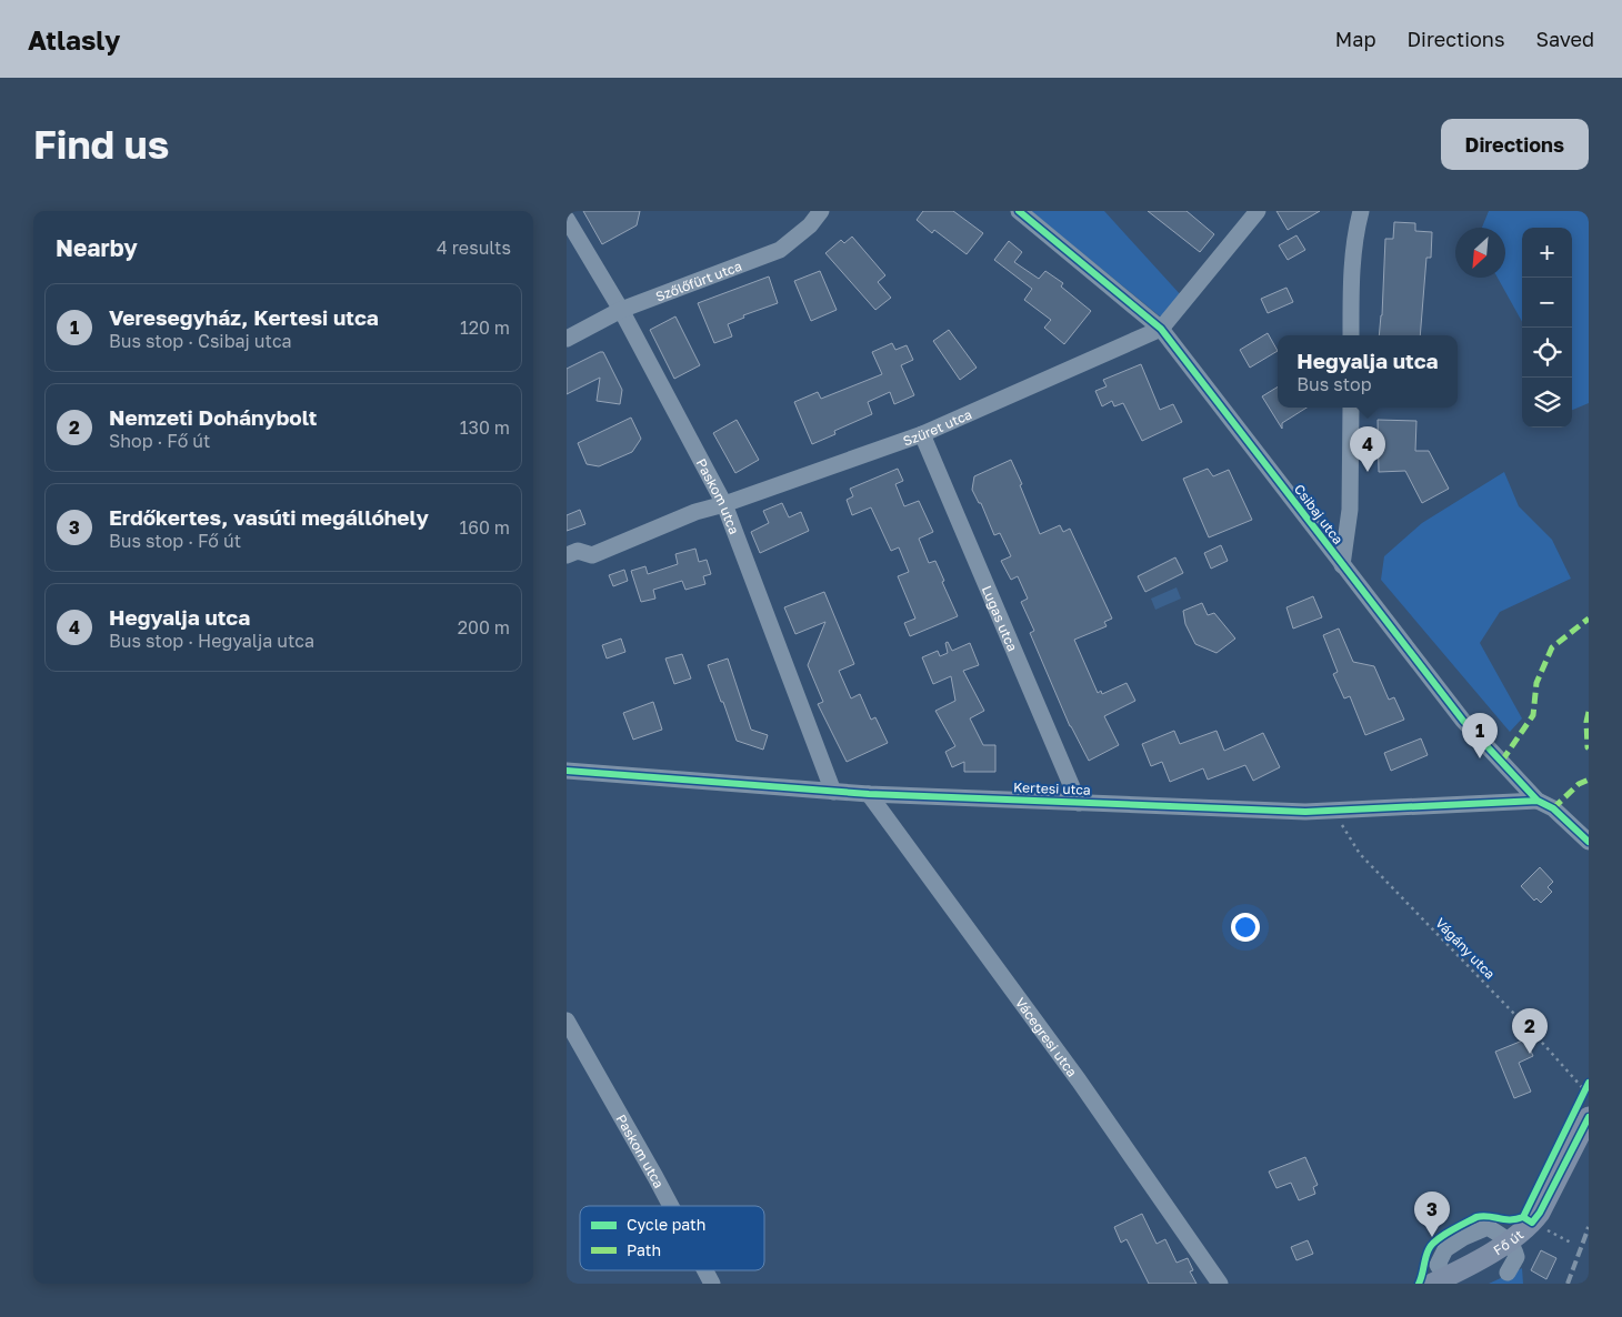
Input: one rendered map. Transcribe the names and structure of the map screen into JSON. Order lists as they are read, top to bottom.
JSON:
{
  "streets": {
    "main road": ["Fő út"],
    "street": [
      "Szőlőfürt utca",
      "Szüret utca",
      "Paskom utca",
      "Csibaj utca",
      "Lugas utca",
      "Kertesi utca",
      "Vácegresi utca"
    ],
    "path": ["Vágány utca"]
  },
  "crossings": [
    ["Szőlőfürt utca", "Paskom utca"],
    ["Szüret utca", "Paskom utca"],
    ["Szüret utca", "Csibaj utca"],
    ["Szüret utca", "Lugas utca"],
    ["Paskom utca", "Kertesi utca"],
    ["Csibaj utca", "Kertesi utca"],
    ["Lugas utca", "Kertesi utca"],
    ["Kertesi utca", "Vágány utca"],
    ["Kertesi utca", "Vácegresi utca"]
  ],
  "legend": ["Cycle path", "Path"],
  "north": "bottom left",
  "page": {
    "header": "Atlasly",
    "nav": ["Map", "Directions", "Saved"],
    "buttons": "Directions",
    "title": "Find us",
    "heading": ["Nearby", "4 results"],
    "map_buttons": ["+", "−"],
    "list": [
      {
        "mark": "1",
        "name": "Veresegyház, Kertesi utca",
        "note": "Bus stop · Csibaj utca",
        "value": "120 m"
      },
      {
        "mark": "2",
        "name": "Nemzeti Dohánybolt",
        "note": "Shop · Fő út",
        "value": "130 m"
      },
      {
        "mark": "3",
        "name": "Erdőkertes, vasúti megállóhely",
        "note": "Bus stop · Fő út",
        "value": "160 m"
      },
      {
        "mark": "4",
        "name": "Hegyalja utca",
        "note": "Bus stop · Hegyalja utca",
        "value": "200 m"
      }
    ],
    "popup": ["Hegyalja utca", "Bus stop"],
    "pins": [
      "4",
      "1",
      "2",
      "3"
    ]
  }
}
